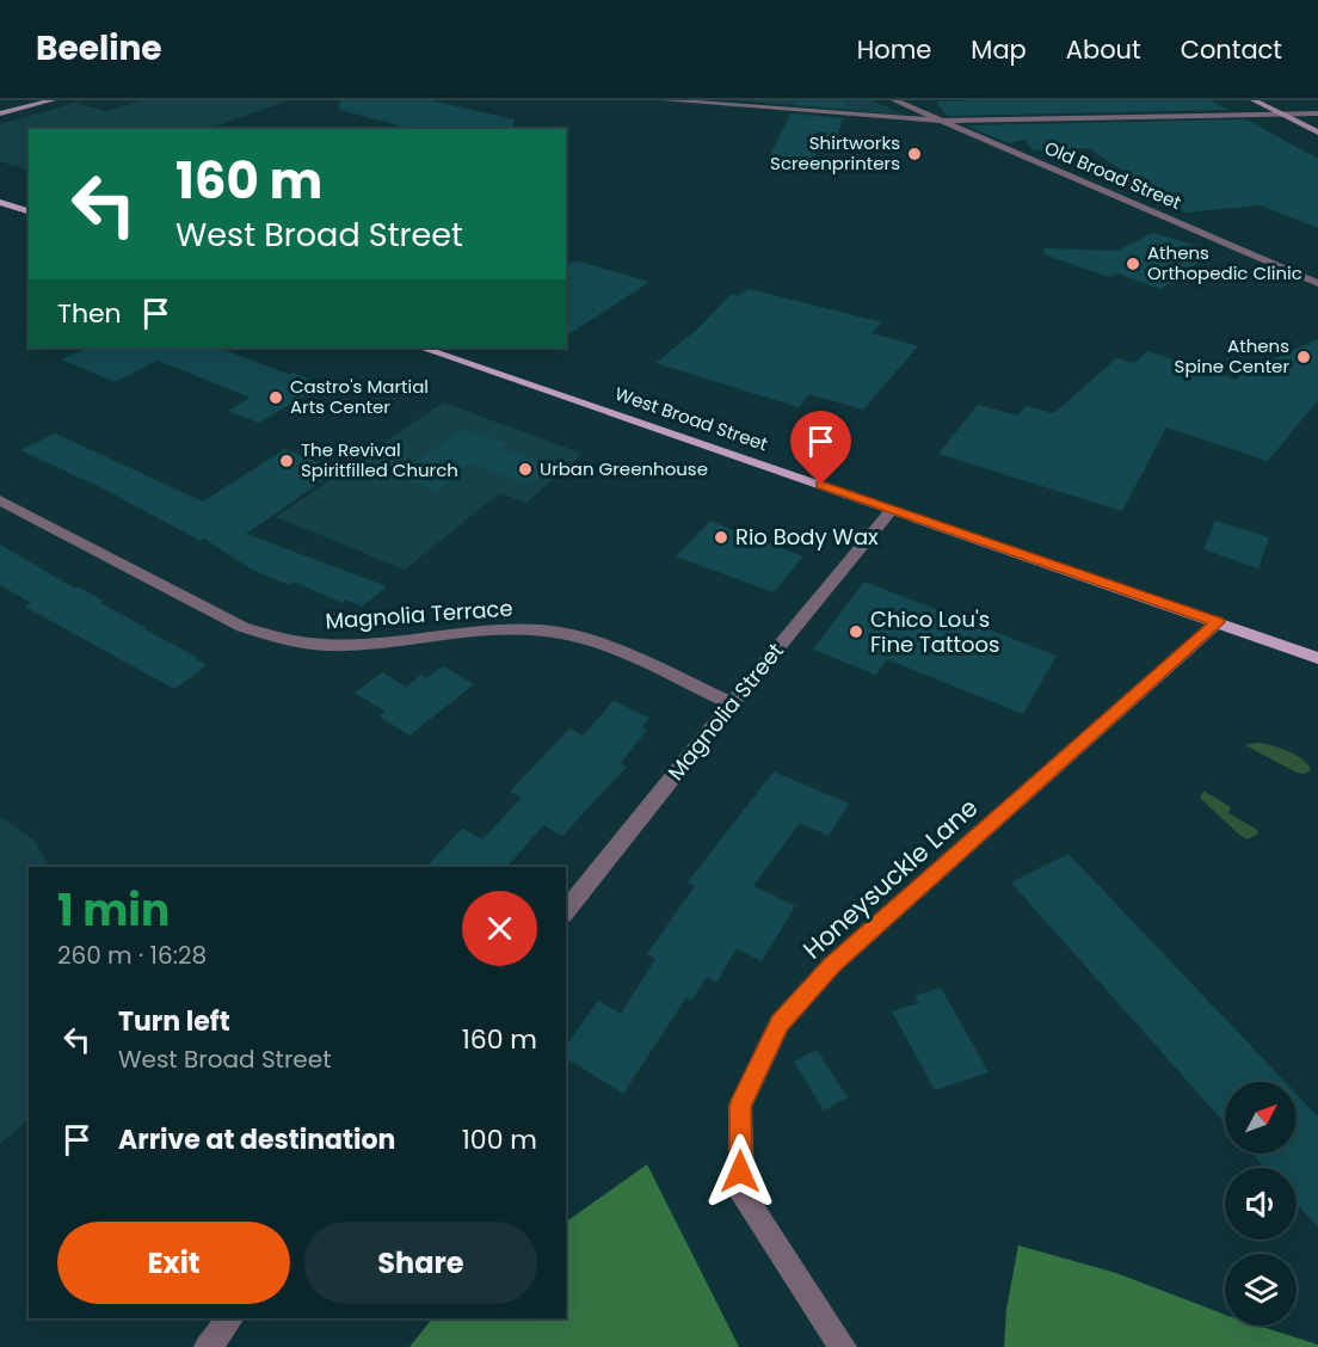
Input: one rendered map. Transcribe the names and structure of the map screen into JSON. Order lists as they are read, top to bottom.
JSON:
{
  "streets": {
    "main road": ["West Broad Street"],
    "street": [
      "Old Broad Street",
      "Magnolia Terrace",
      "Magnolia Street",
      "Honeysuckle Lane"
    ]
  },
  "crossings": [
    ["West Broad Street", "Magnolia Street"],
    ["West Broad Street", "Honeysuckle Lane"],
    ["Magnolia Terrace", "Magnolia Street"]
  ],
  "places": [
    "Shirtworks Screenprinters",
    "Athens Orthopedic Clinic",
    "Athens Spine Center",
    "Castro's Martial Arts Center",
    "The Revival Spiritfilled Church",
    "Urban Greenhouse",
    "Rio Body Wax",
    "Chico Lou's Fine Tattoos"
  ],
  "north": "top right",
  "page": {
    "header": "Beeline",
    "nav": [
      "Home",
      "Map",
      "About",
      "Contact"
    ],
    "turn": ["160 m", "West Broad Street"],
    "then": "Then",
    "heading": ["1 min", "260 m · 16:28"],
    "list": [
      {
        "name": "Turn left",
        "note": "West Broad Street",
        "value": "160 m"
      },
      {
        "name": "Arrive at destination",
        "value": "100 m"
      }
    ],
    "buttons": ["Exit", "Share"]
  }
}
